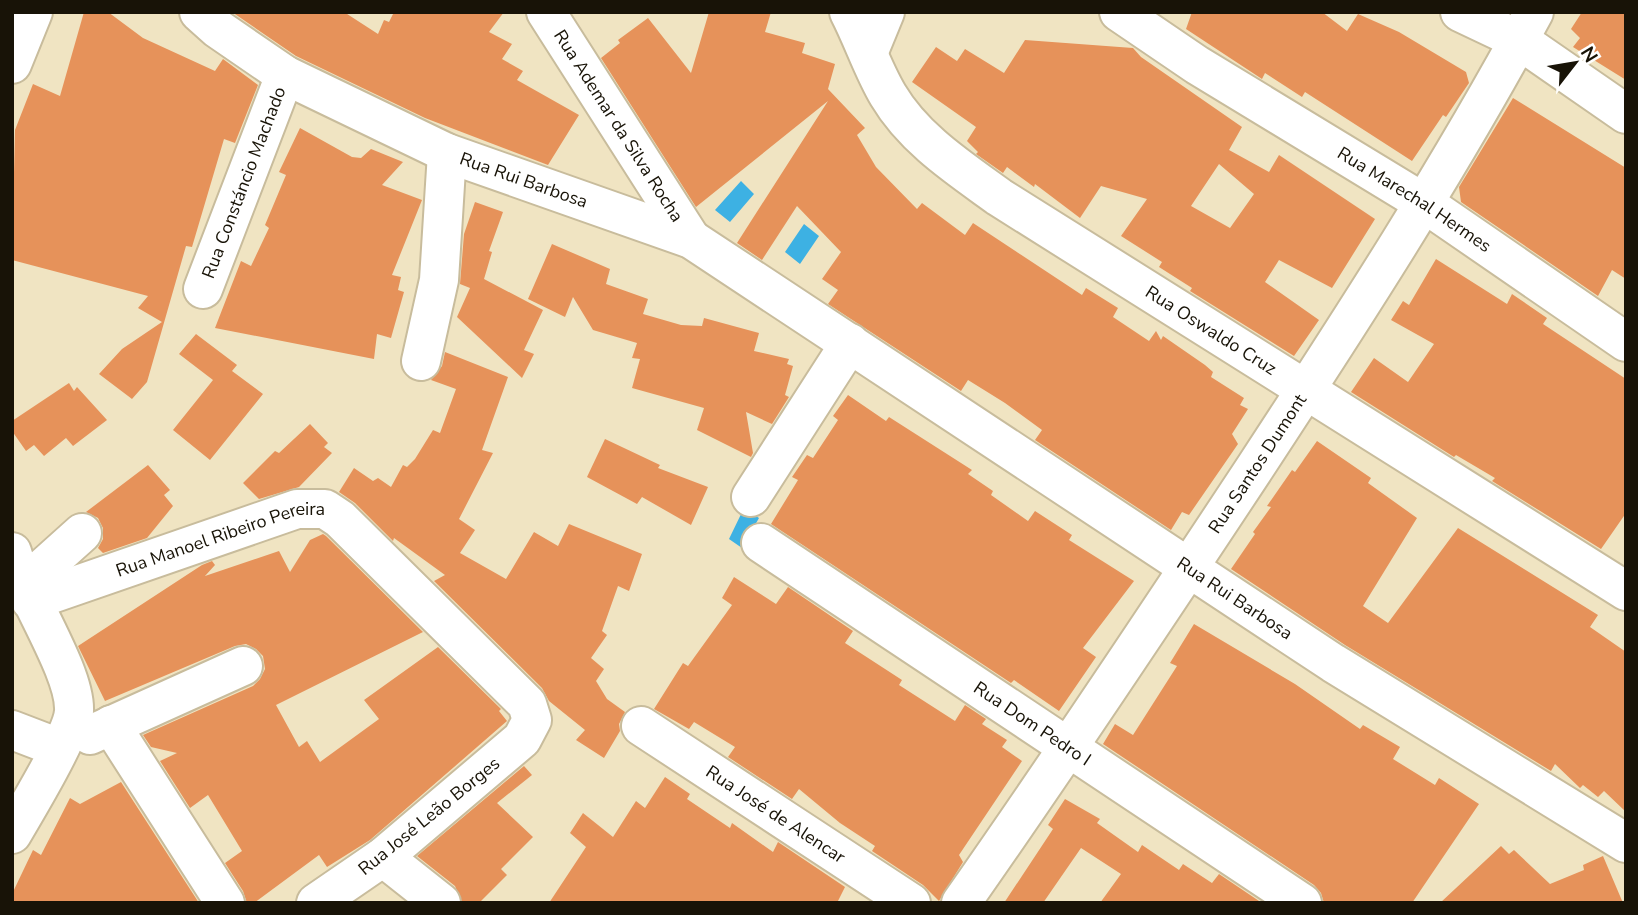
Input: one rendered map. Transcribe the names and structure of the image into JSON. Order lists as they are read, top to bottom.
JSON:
{
  "streets": {
    "street": [
      "Rua Ademar da Silva Rocha",
      "Rua Rui Barbosa",
      "Rua Constáncio Machado",
      "Rua Marechal Hermes",
      "Rua Oswaldo Cruz",
      "Rua Santos Dumont",
      "Rua Manoel Ribeiro Pereira",
      "Rua Dom Pedro I",
      "Rua José de Alencar",
      "Rua José Leão Borges"
    ]
  },
  "crossings": [
    ["Rua Ademar da Silva Rocha", "Rua Rui Barbosa"],
    ["Rua Rui Barbosa", "Rua Constáncio Machado"],
    ["Rua Rui Barbosa", "Rua Santos Dumont"],
    ["Rua Marechal Hermes", "Rua Santos Dumont"],
    ["Rua Oswaldo Cruz", "Rua Santos Dumont"],
    ["Rua Santos Dumont", "Rua Dom Pedro I"],
    ["Rua Manoel Ribeiro Pereira", "Rua José Leão Borges"]
  ],
  "north": "top right"
}
